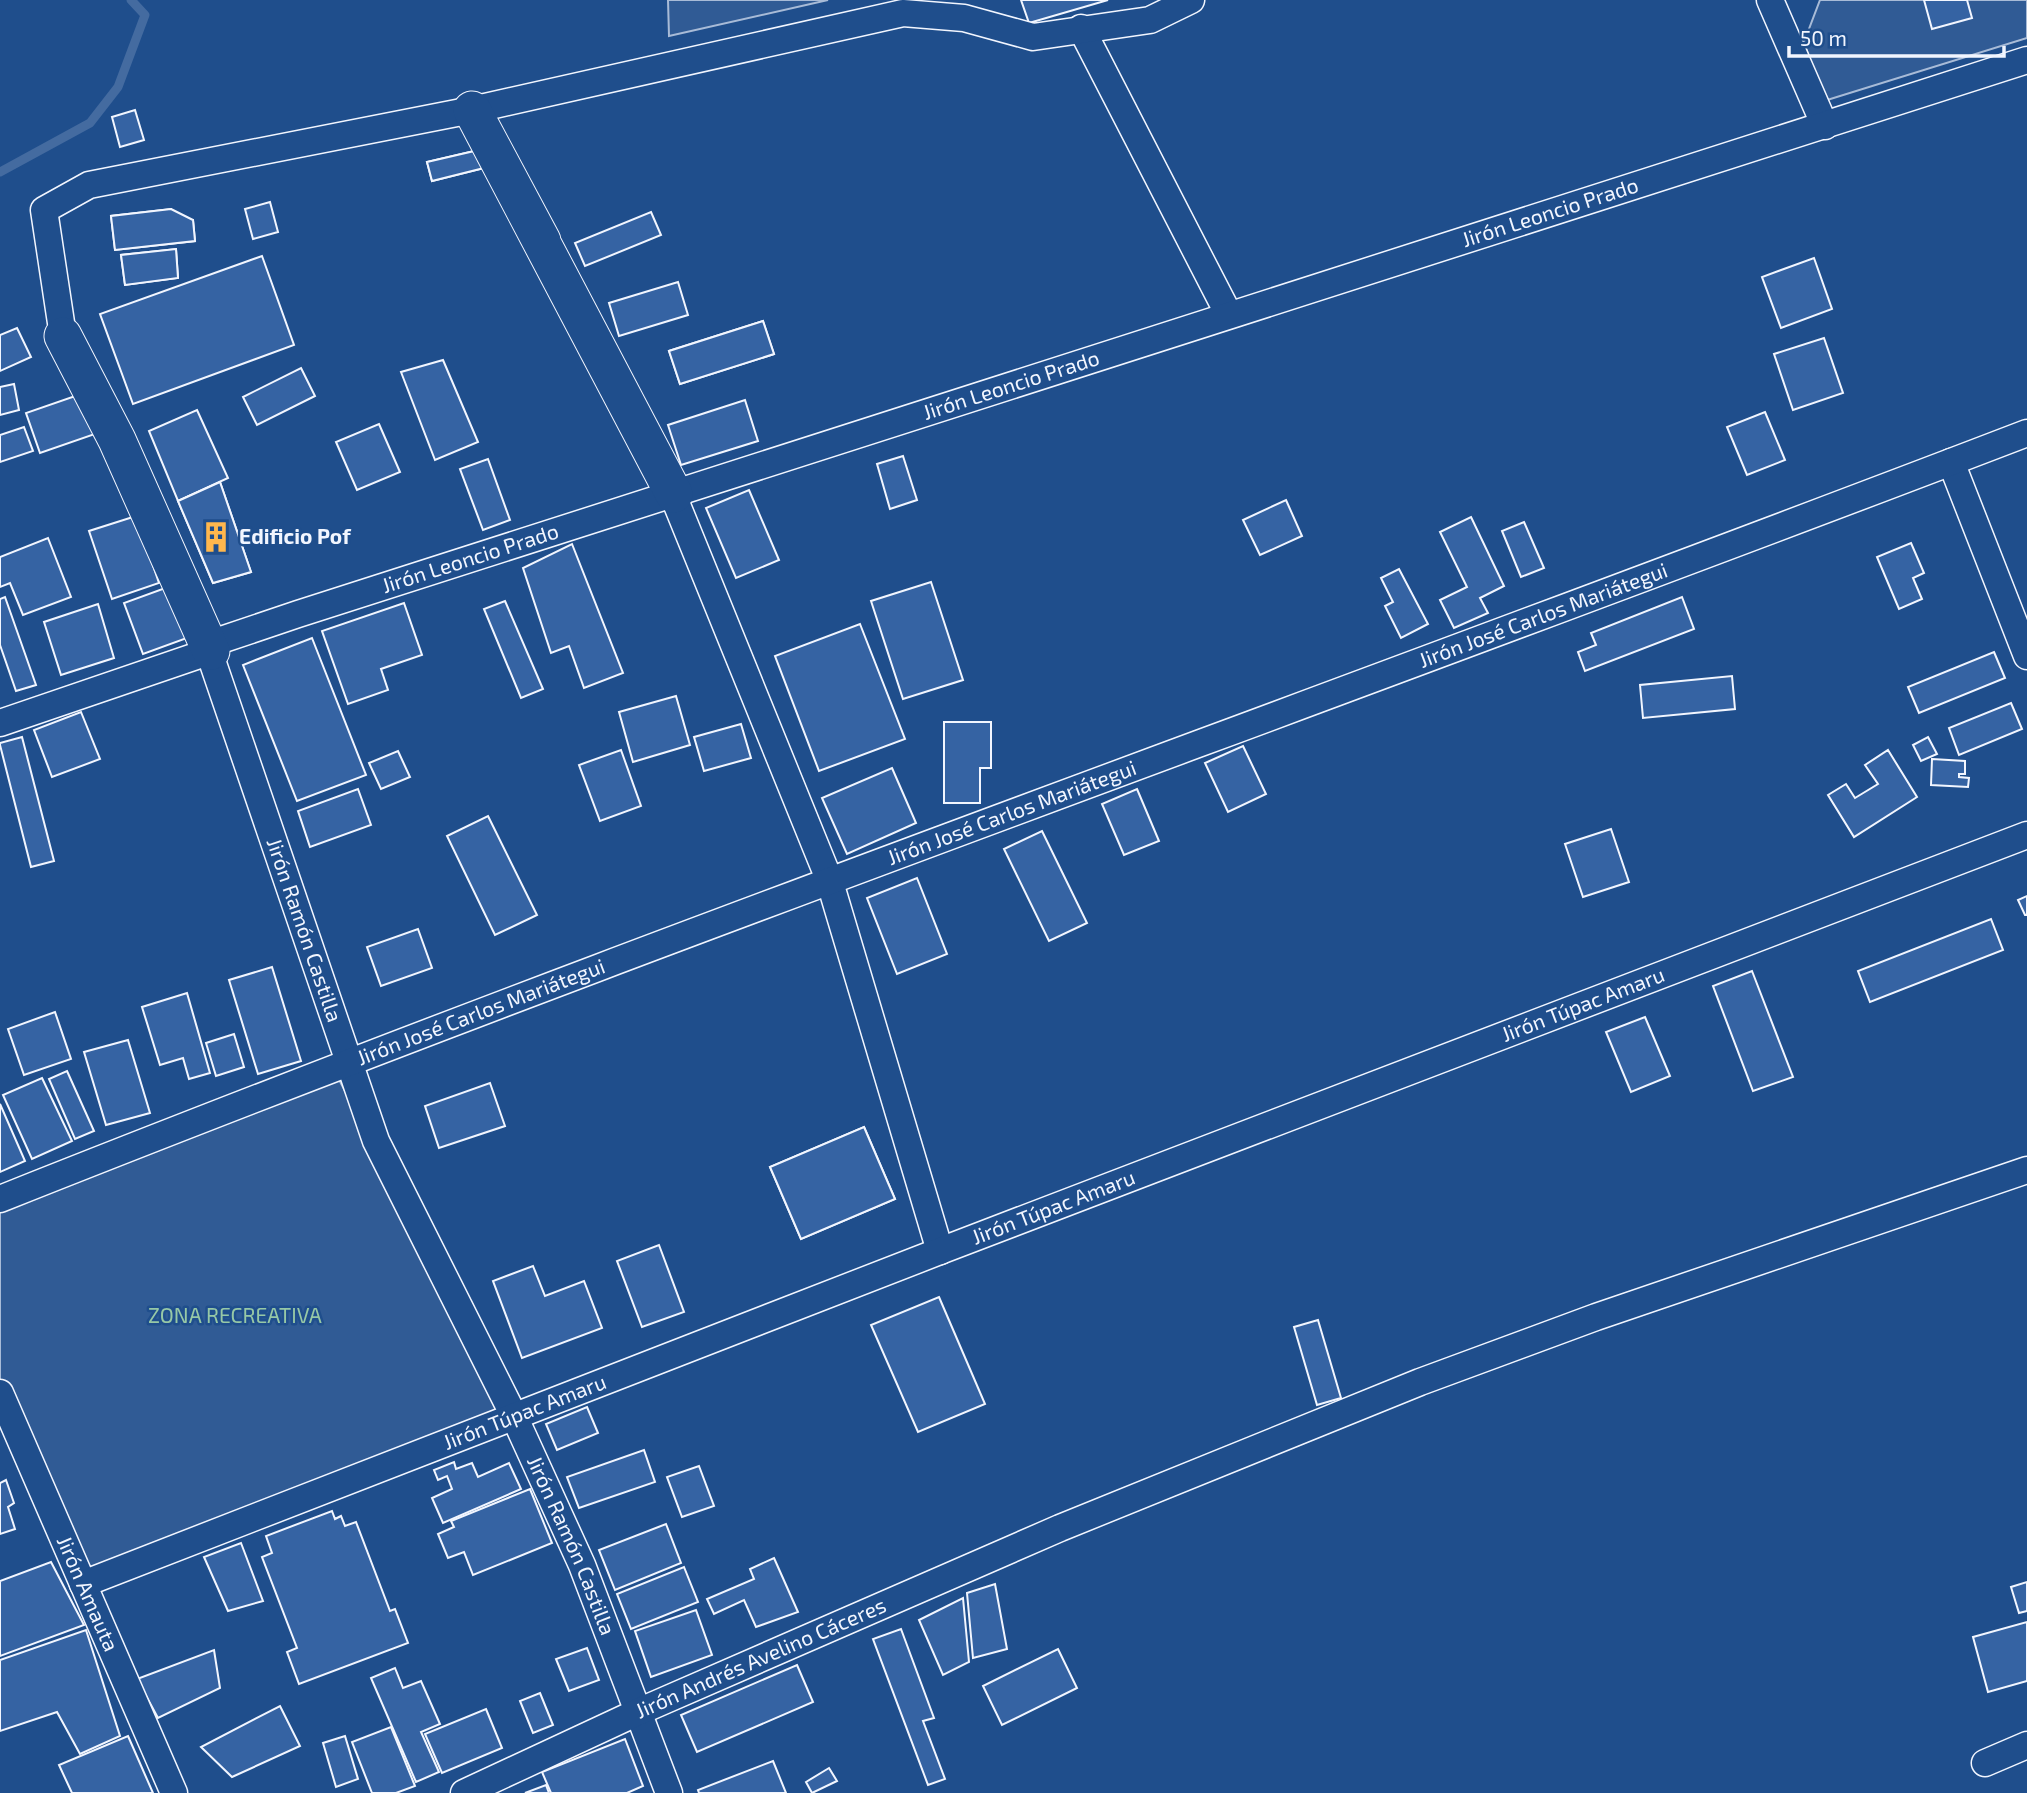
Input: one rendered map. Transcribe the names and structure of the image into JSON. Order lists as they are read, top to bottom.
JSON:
{
  "streets": {
    "street": [
      "Jirón Leoncio Prado",
      "Jirón José Carlos Mariátegui",
      "Jirón Ramón Castilla",
      "Jirón Túpac Amaru",
      "Jirón Amauta",
      "Jirón Andrés Avelino Cáceres"
    ]
  },
  "crossings": [
    ["Jirón Leoncio Prado", "Jirón Ramón Castilla"],
    ["Jirón José Carlos Mariátegui", "Jirón Ramón Castilla"],
    ["Jirón Ramón Castilla", "Jirón Túpac Amaru"],
    ["Jirón Ramón Castilla", "Jirón Andrés Avelino Cáceres"],
    ["Jirón Túpac Amaru", "Jirón Amauta"]
  ],
  "parks": ["ZONA RECREATIVA"],
  "places": {
    "building": ["Edificio Pof"]
  },
  "scale_bar": "50 m"
}
